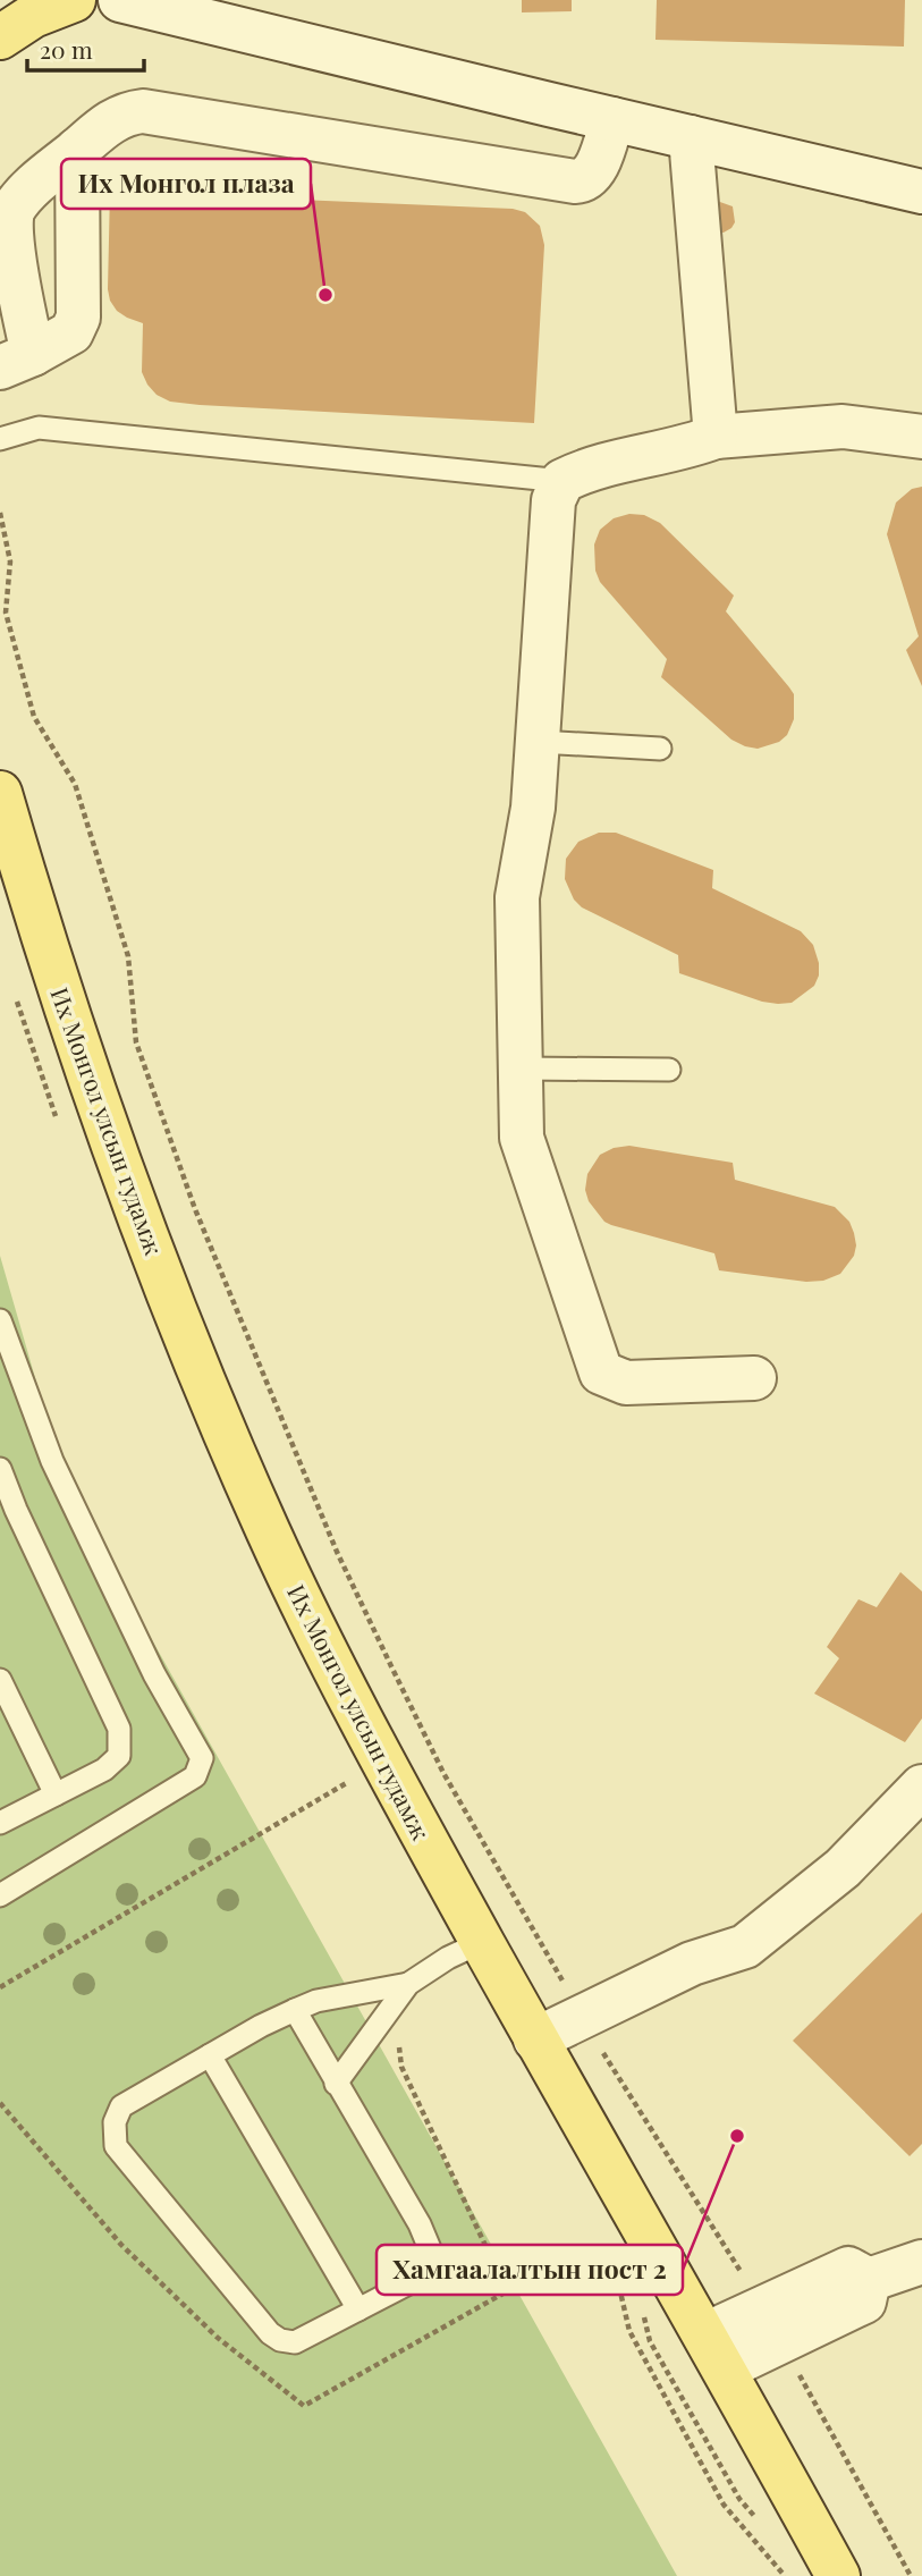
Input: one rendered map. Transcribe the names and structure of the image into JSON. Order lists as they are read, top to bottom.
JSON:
{
  "streets": {
    "main road": ["Их Монгол улсын гудамж"]
  },
  "places": ["Их Монгол плаза", "Хамгаалалтын пост 2"],
  "scale_bar": "20 m"
}
